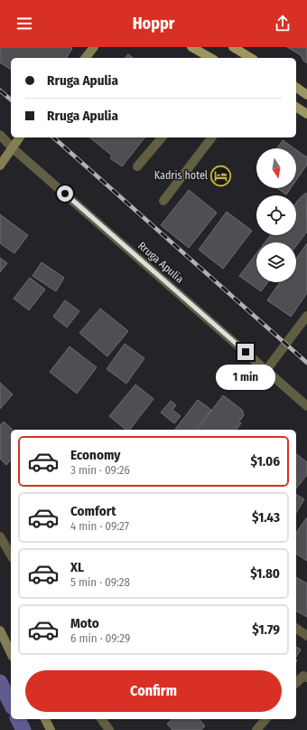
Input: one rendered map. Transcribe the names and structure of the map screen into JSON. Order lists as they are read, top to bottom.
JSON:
{
  "streets": {
    "street": ["Rruga Apulia"]
  },
  "places": {
    "hotel": ["Kadris hotel"]
  },
  "north": "bottom",
  "page": {
    "header": "Hoppr",
    "banner": ["Rruga Apulia", "Rruga Apulia"],
    "bubble": "1 min",
    "list": [
      {
        "name": "Economy",
        "note": "3 min · 09:26",
        "value": "$1.06"
      },
      {
        "name": "Comfort",
        "note": "4 min · 09:27",
        "value": "$1.43"
      },
      {
        "name": "XL",
        "note": "5 min · 09:28",
        "value": "$1.80"
      },
      {
        "name": "Moto",
        "note": "6 min · 09:29",
        "value": "$1.79"
      }
    ],
    "buttons": "Confirm"
  }
}
